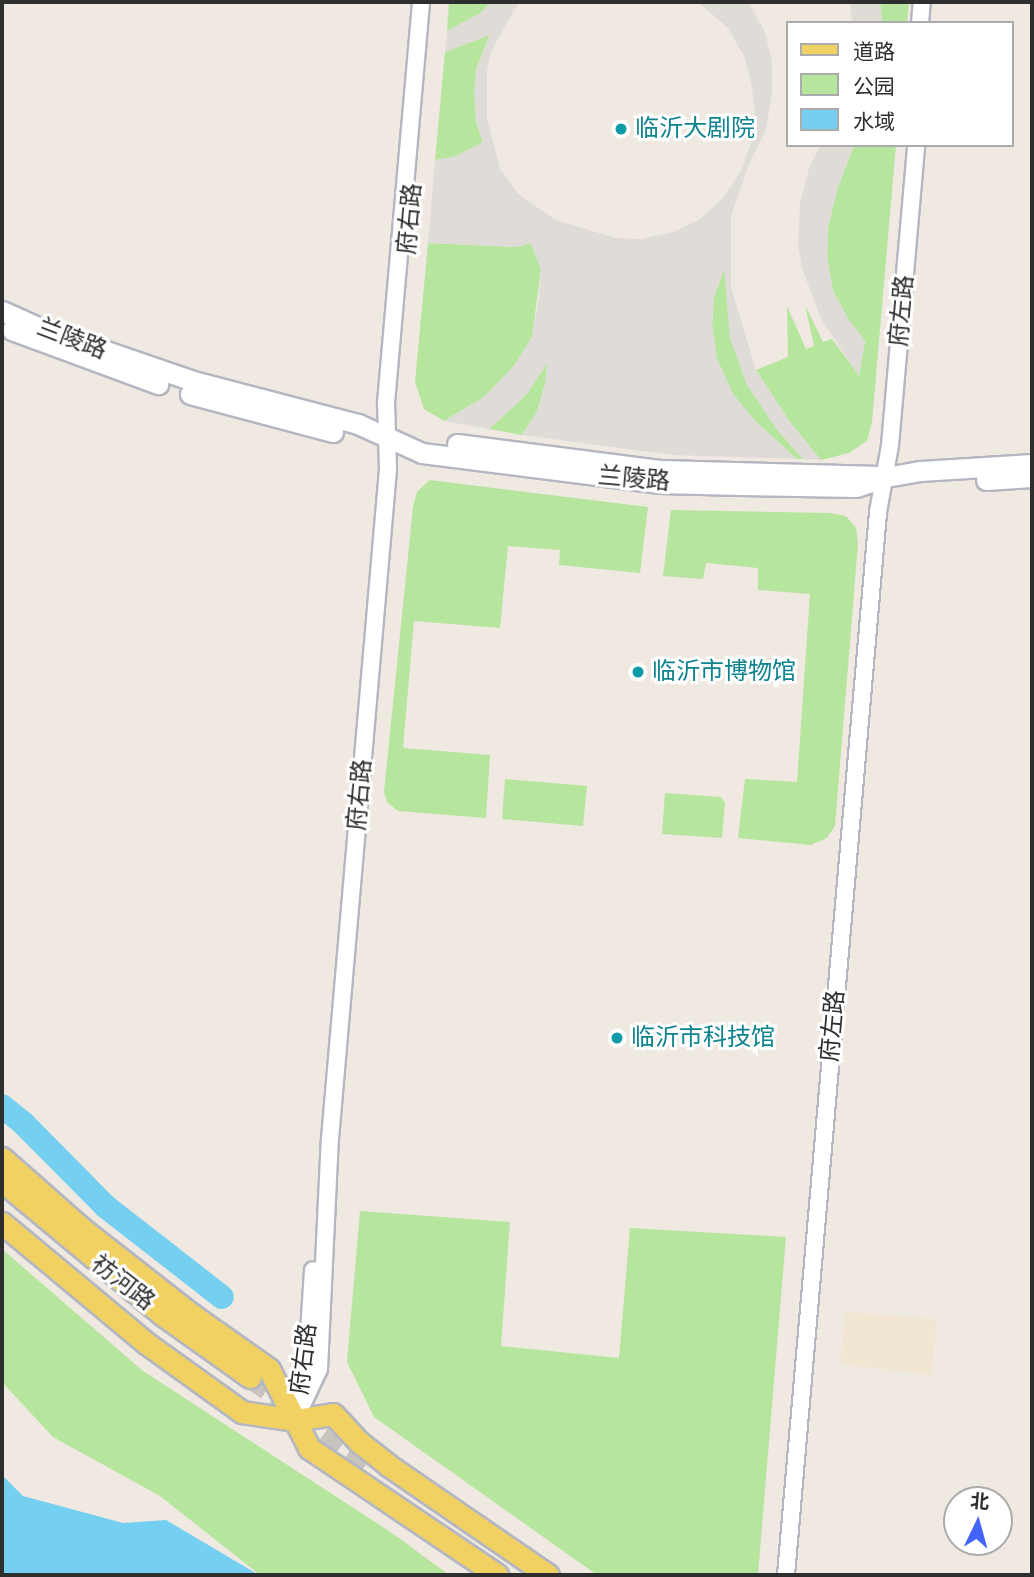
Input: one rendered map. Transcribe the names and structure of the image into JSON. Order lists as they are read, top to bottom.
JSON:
{
  "streets": {
    "main road": ["兰陵路", "祊河路"],
    "street": ["府右路", "府左路"]
  },
  "crossings": [
    ["府右路", "兰陵路"],
    ["府左路", "兰陵路"]
  ],
  "places": ["临沂大剧院", "临沂市博物馆", "临沂市科技馆"],
  "legend": ["道路", "公园", "水域"],
  "north": "top"
}
